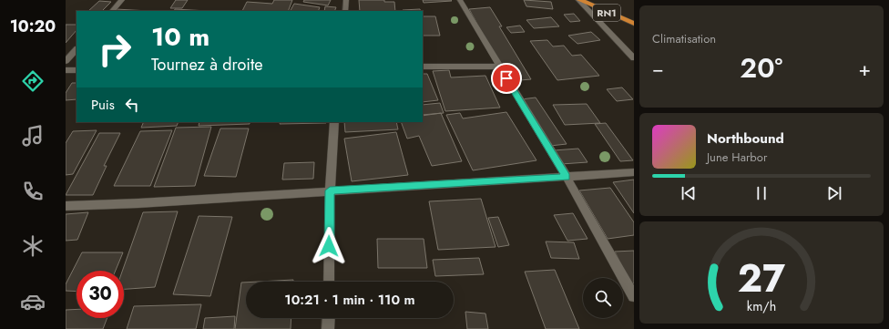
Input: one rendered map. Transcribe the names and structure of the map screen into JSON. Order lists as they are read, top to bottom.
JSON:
{
  "streets": {
    "highway": ["RN1"]
  },
  "page": {
    "tabs": "10:20",
    "tile": "Climatisation",
    "turn": ["10 m", "Tournez à droite"],
    "heat": ["−", "20°", "+"],
    "then": "Puis",
    "song": ["Northbound", "June Harbor"],
    "limit": "30",
    "trip": "10:21 · 1 min · 110 m",
    "gauge": ["27", "km/h"]
  }
}
